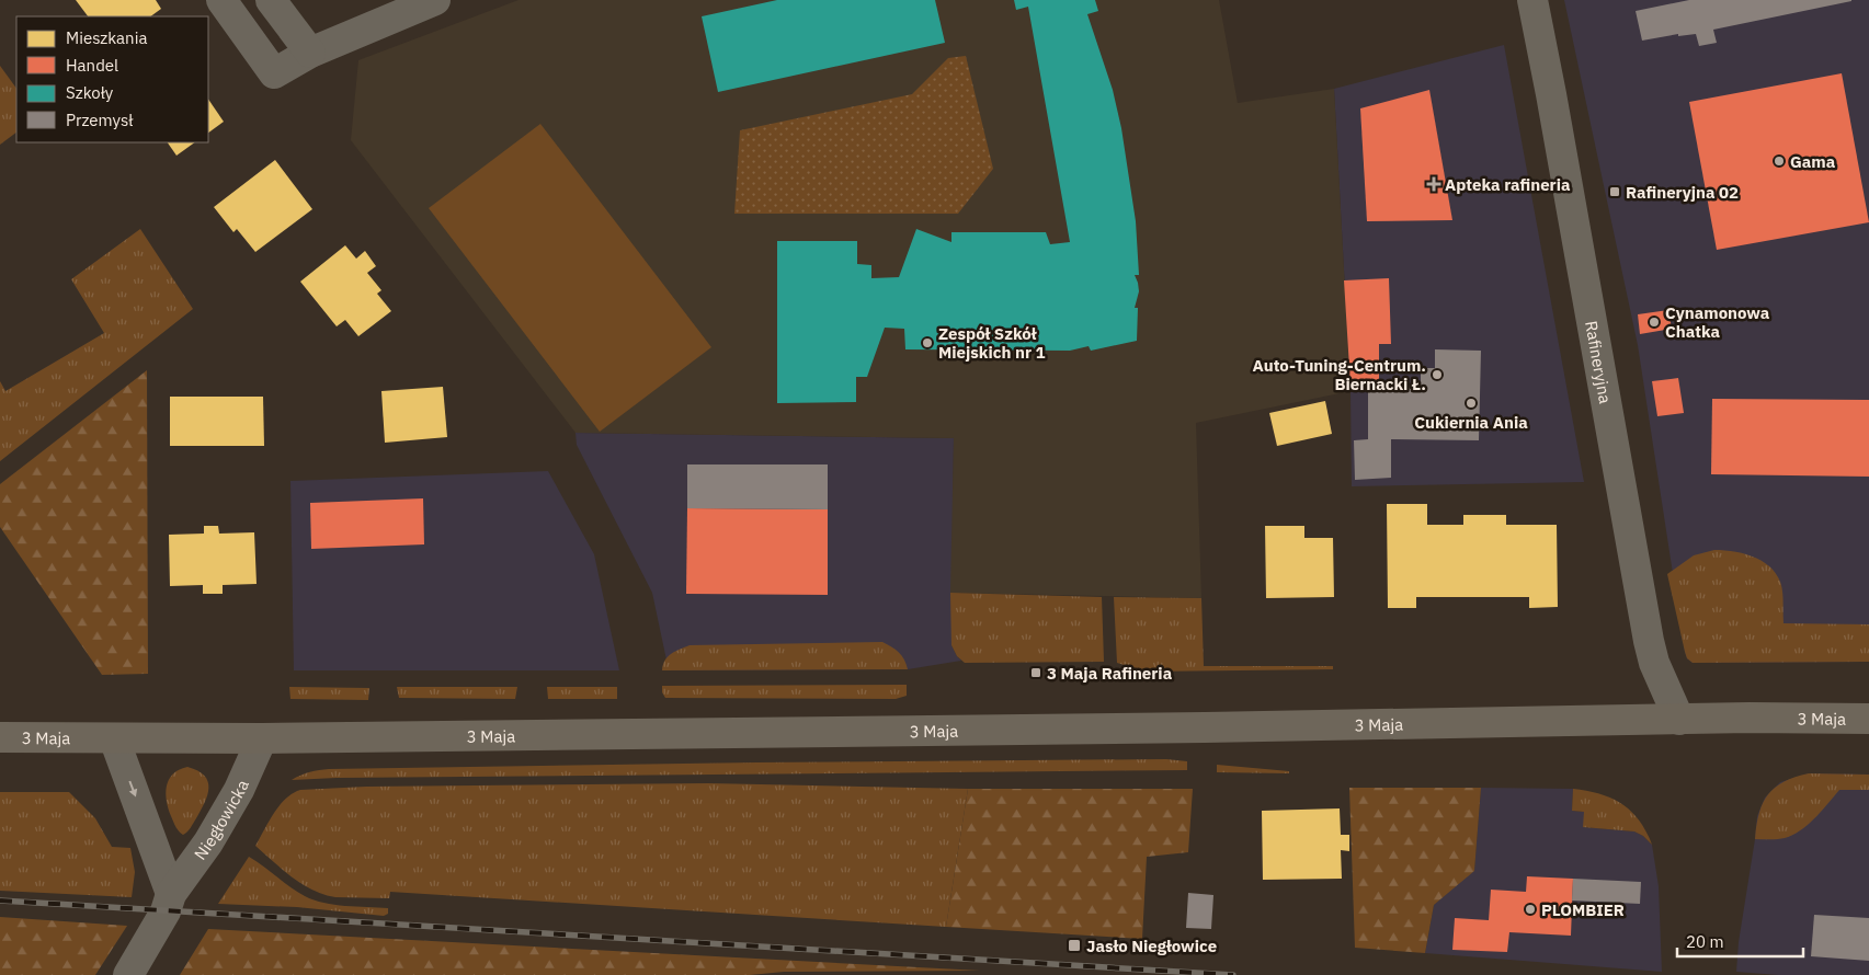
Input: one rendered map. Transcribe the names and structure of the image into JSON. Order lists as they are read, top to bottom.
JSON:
{
  "streets": {
    "main road": ["3 Maja"],
    "street": ["Rafineryjna", "Niegłowicka"]
  },
  "crossings": [
    ["Rafineryjna", "3 Maja"],
    ["3 Maja", "Niegłowicka"]
  ],
  "places": {
    "other": [
      "Gama",
      "Cynamonowa Chatka",
      "Zespół Szkół Miejskich nr 1",
      "Auto-Tuning-Centrum. Biernacki Ł.",
      "Cukiernia Ania",
      "PLOMBIER"
    ],
    "health": ["Apteka rafineria"],
    "transit": ["Rafineryjna 02", "3 Maja Rafineria", "Jasło Niegłowice"]
  },
  "legend": [
    "Mieszkania",
    "Handel",
    "Szkoły",
    "Przemysł"
  ],
  "scale_bar": "20 m"
}
